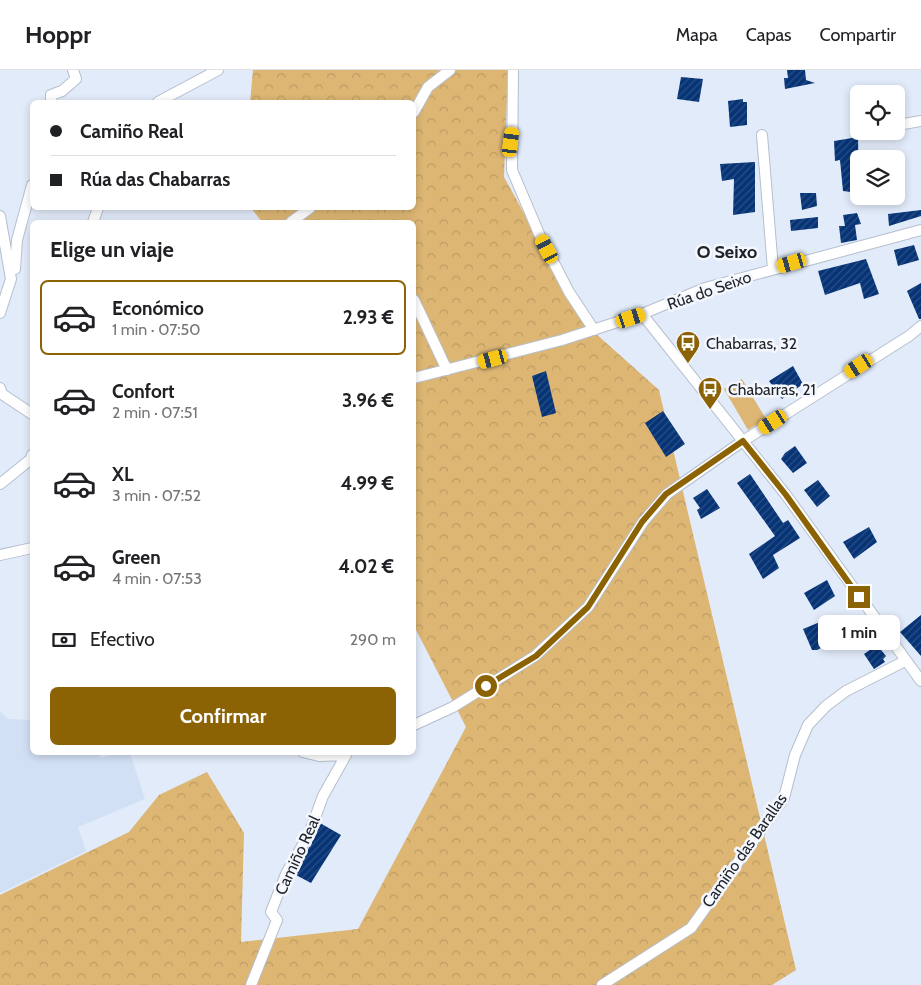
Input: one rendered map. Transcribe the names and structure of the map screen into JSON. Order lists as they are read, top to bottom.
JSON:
{
  "streets": {
    "street": ["Rúa do Seixo", "Camiño das Barallas", "Camiño Real"]
  },
  "districts": ["O Seixo"],
  "places": {
    "bus stop": ["Chabarras, 32", "Chabarras, 21"]
  },
  "page": {
    "header": "Hoppr",
    "nav": ["Mapa", "Capas", "Compartir"],
    "banner": ["Camiño Real", "Rúa das Chabarras"],
    "heading": "Elige un viaje",
    "list": [
      {
        "name": "Económico",
        "note": "1 min · 07:50",
        "value": "2.93 €"
      },
      {
        "name": "Confort",
        "note": "2 min · 07:51",
        "value": "3.96 €"
      },
      {
        "name": "XL",
        "note": "3 min · 07:52",
        "value": "4.99 €"
      },
      {
        "name": "Green",
        "note": "4 min · 07:53",
        "value": "4.02 €"
      }
    ],
    "pay": ["Efectivo", "290 m"],
    "bubble": "1 min",
    "buttons": "Confirmar"
  }
}
